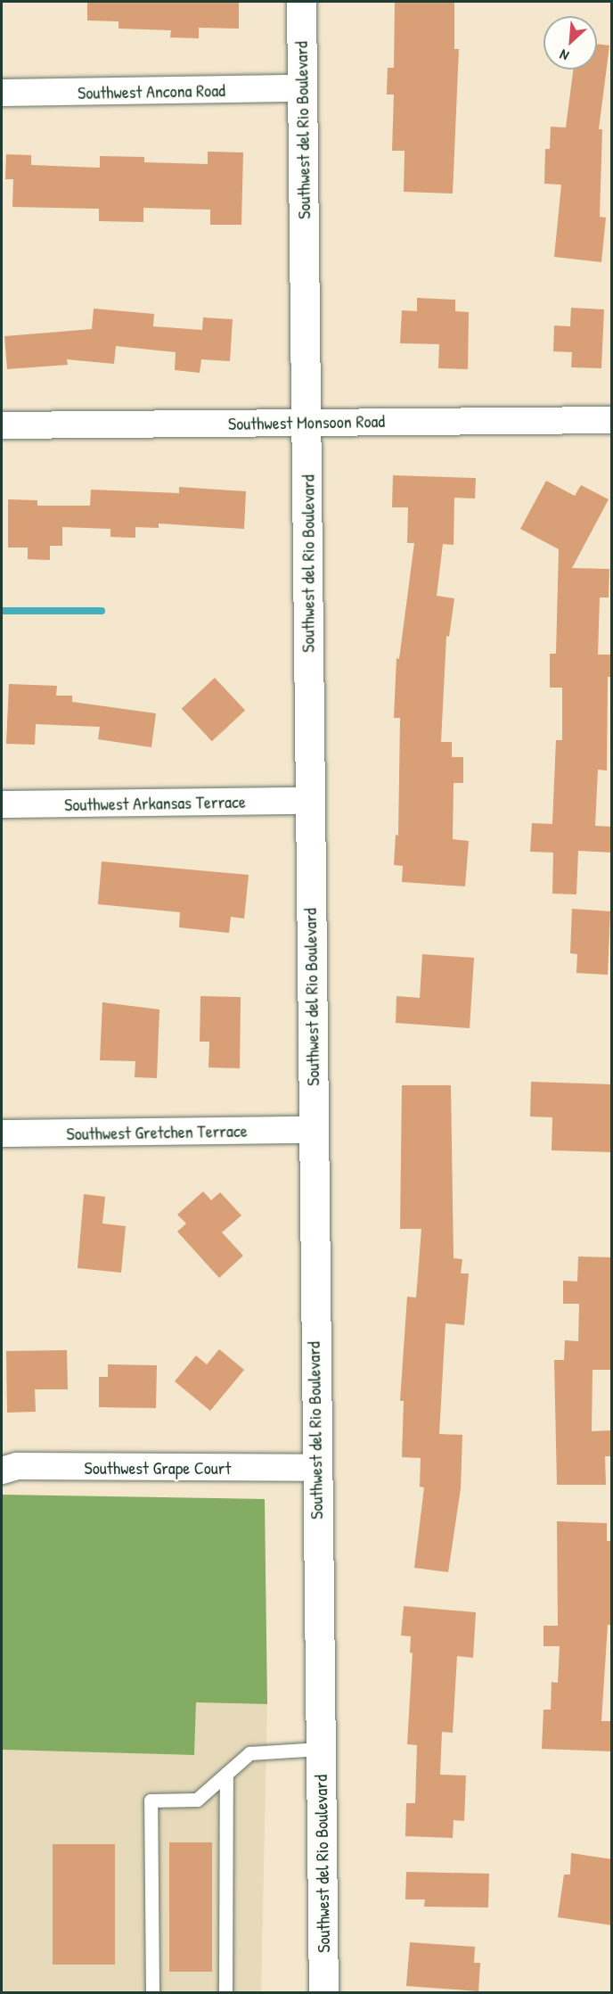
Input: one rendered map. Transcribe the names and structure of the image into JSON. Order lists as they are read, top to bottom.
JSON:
{
  "streets": {
    "street": [
      "Southwest Ancona Road",
      "Southwest del Rio Boulevard",
      "Southwest Monsoon Road",
      "Southwest Arkansas Terrace",
      "Southwest Gretchen Terrace",
      "Southwest Grape Court"
    ]
  },
  "crossings": [
    ["Southwest Ancona Road", "Southwest del Rio Boulevard"],
    ["Southwest del Rio Boulevard", "Southwest Monsoon Road"],
    ["Southwest del Rio Boulevard", "Southwest Arkansas Terrace"],
    ["Southwest del Rio Boulevard", "Southwest Gretchen Terrace"],
    ["Southwest del Rio Boulevard", "Southwest Grape Court"]
  ],
  "north": "bottom left"
}
